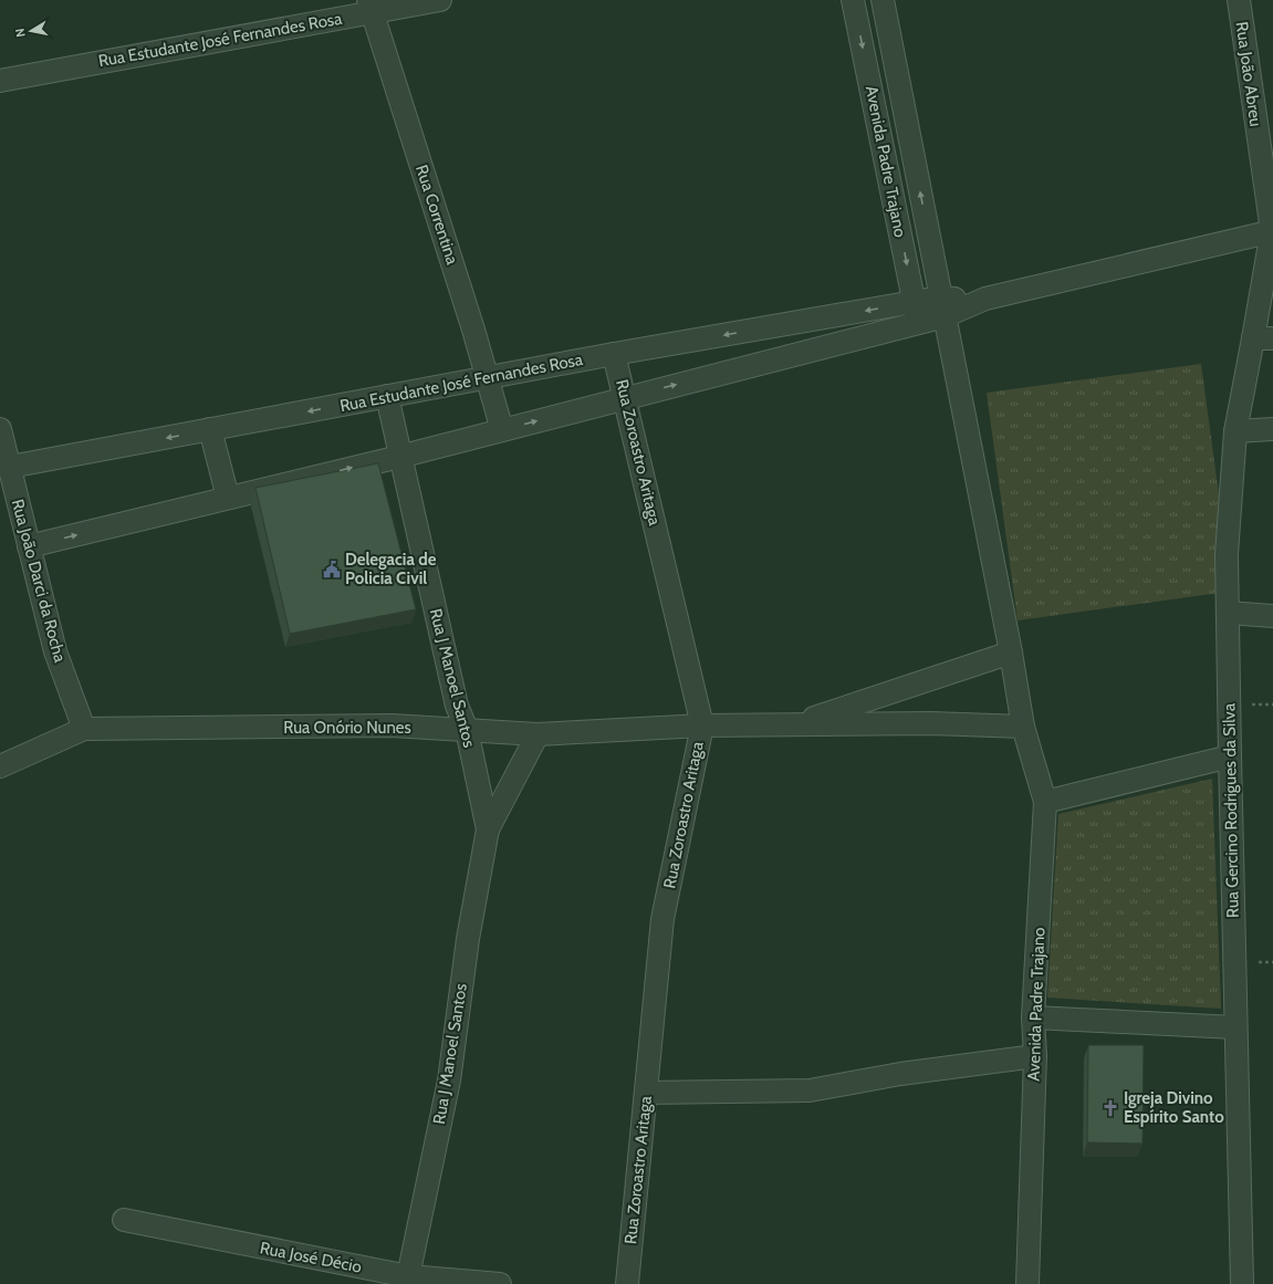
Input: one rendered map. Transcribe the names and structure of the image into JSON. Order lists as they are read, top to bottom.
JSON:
{
  "streets": {
    "street": [
      "Rua Estudante José Fernandes Rosa",
      "Rua João Abreu",
      "Avenida Padre Trajano",
      "Rua Correntina",
      "Rua Zoroastro Aritaga",
      "Rua João Darci da Rocha",
      "Rua J Manoel Santos",
      "Rua Onório Nunes",
      "Rua Gercino Rodrigues da Silva",
      "Rua José Décio"
    ]
  },
  "crossings": [
    ["Rua Estudante José Fernandes Rosa", "Avenida Padre Trajano"],
    ["Rua Estudante José Fernandes Rosa", "Rua Correntina"],
    ["Rua Estudante José Fernandes Rosa", "Rua Zoroastro Aritaga"],
    ["Rua Estudante José Fernandes Rosa", "Rua João Darci da Rocha"],
    ["Rua Estudante José Fernandes Rosa", "Rua J Manoel Santos"],
    ["Rua João Abreu", "Rua Gercino Rodrigues da Silva"],
    ["Avenida Padre Trajano", "Rua Onório Nunes"],
    ["Rua Zoroastro Aritaga", "Rua Onório Nunes"],
    ["Rua João Darci da Rocha", "Rua Onório Nunes"],
    ["Rua J Manoel Santos", "Rua Onório Nunes"],
    ["Rua J Manoel Santos", "Rua José Décio"]
  ],
  "places": {
    "public building": ["Delegacia de Policia Civil"],
    "church": ["Igreja Divino Espírito Santo"]
  },
  "north": "left"
}
